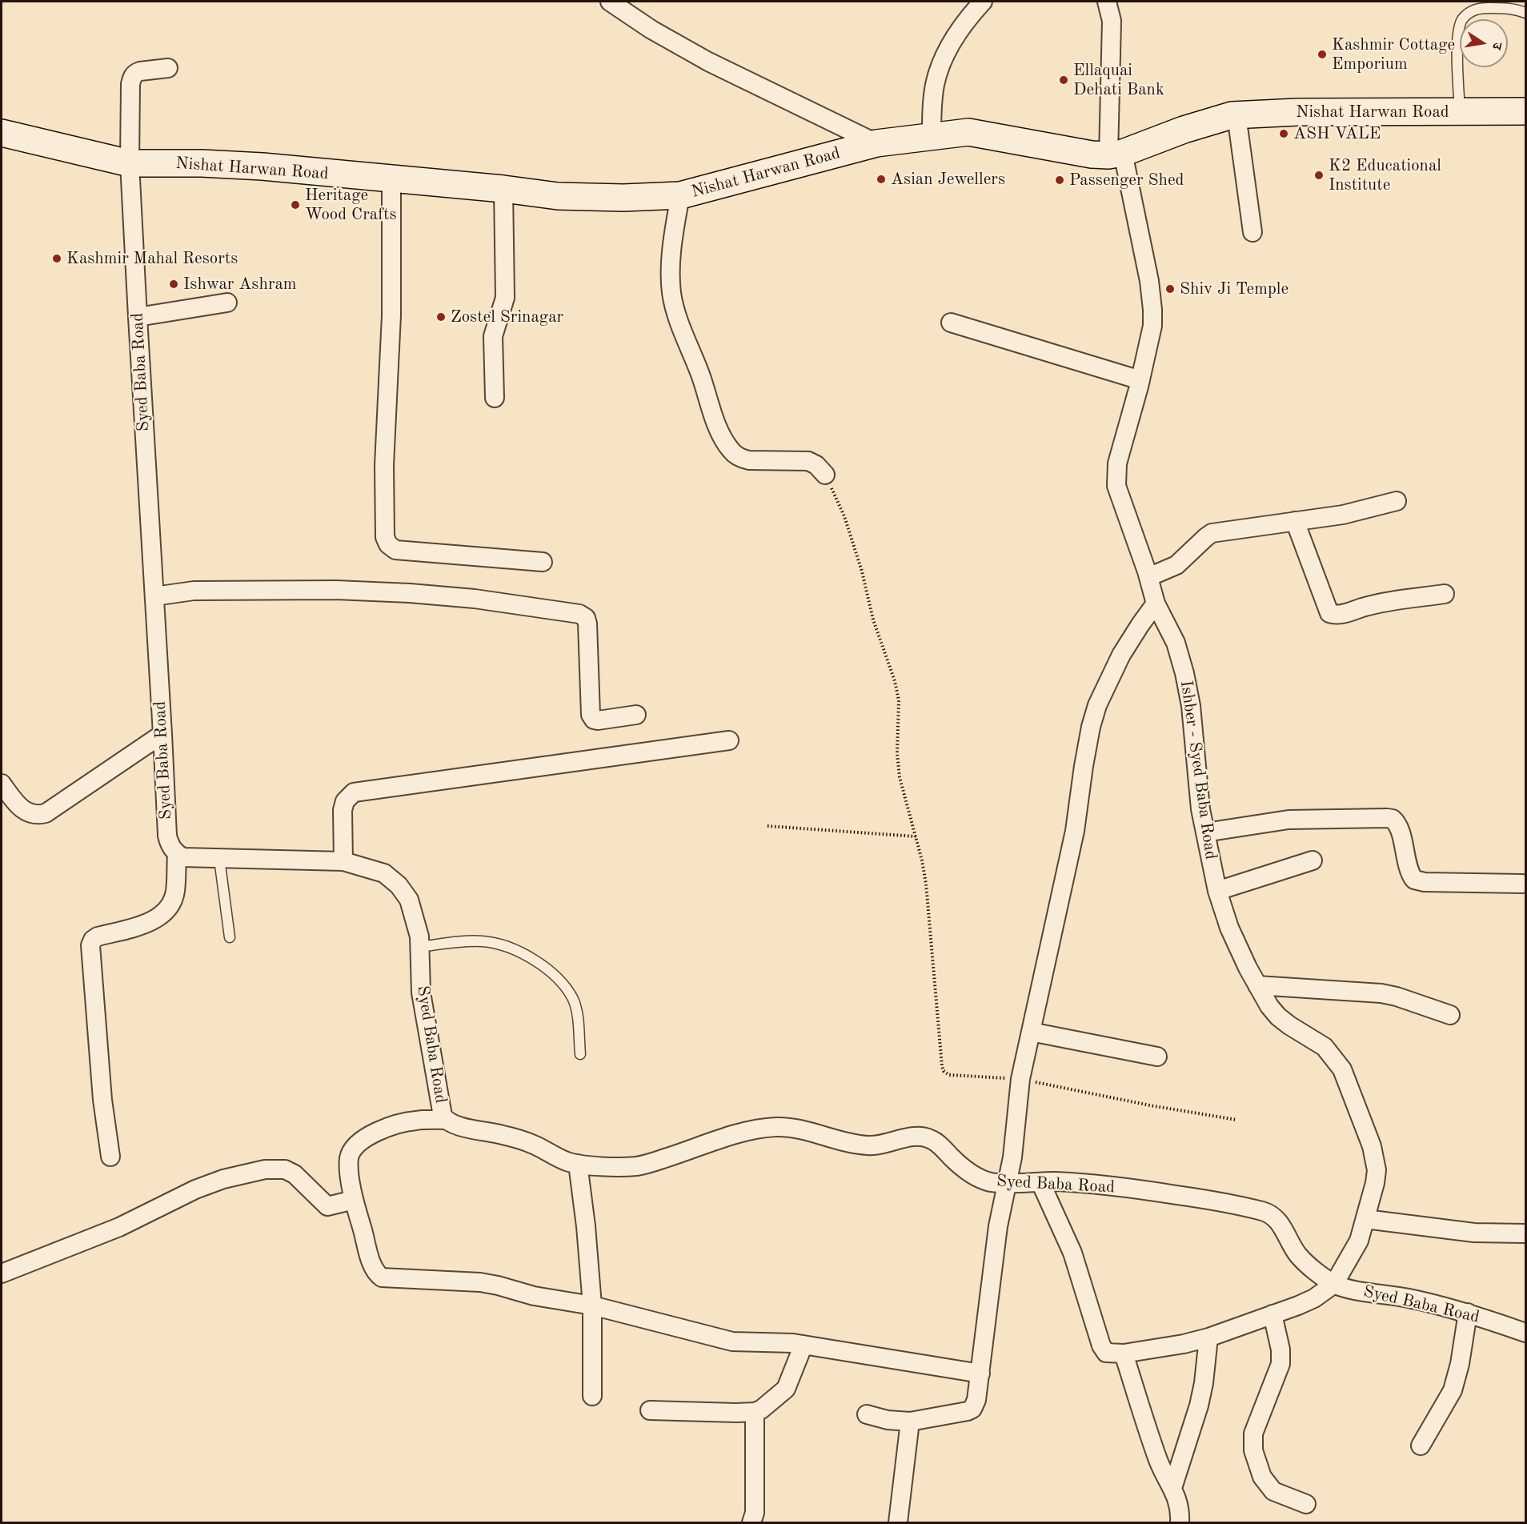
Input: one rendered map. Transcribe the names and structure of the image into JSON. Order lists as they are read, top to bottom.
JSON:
{
  "streets": {
    "main road": ["Nishat Harwan Road"],
    "street": ["Syed Baba Road", "Ishber - Syed Baba Road"]
  },
  "crossings": [
    ["Nishat Harwan Road", "Syed Baba Road"],
    ["Nishat Harwan Road", "Ishber - Syed Baba Road"],
    ["Syed Baba Road", "Ishber - Syed Baba Road"]
  ],
  "places": [
    "Kashmir Cottage Emporium",
    "Ellaquai Dehati Bank",
    "ASH VALE",
    "K2 Educational Institute",
    "Asian Jewellers",
    "Passenger Shed",
    "Heritage Wood Crafts",
    "Kashmir Mahal Resorts",
    "Ishwar Ashram",
    "Shiv Ji Temple",
    "Zostel Srinagar"
  ],
  "north": "right"
}
